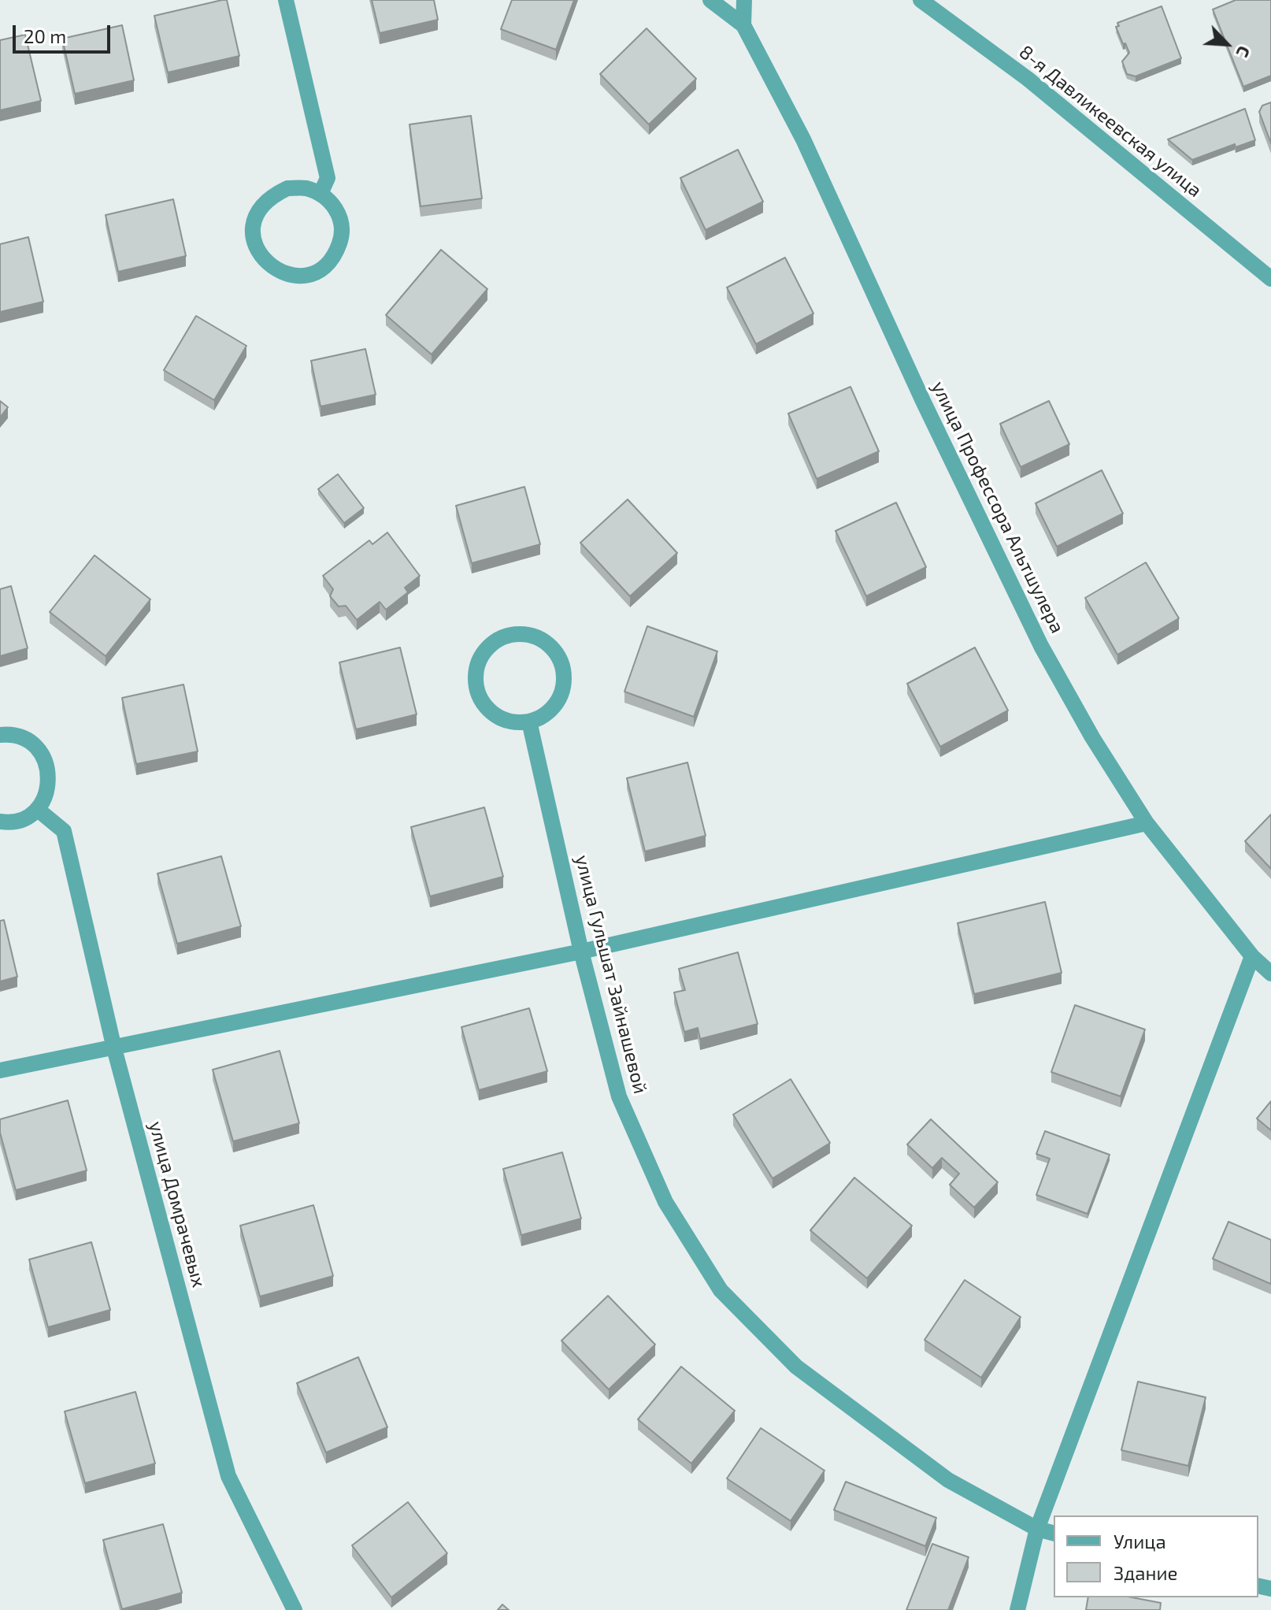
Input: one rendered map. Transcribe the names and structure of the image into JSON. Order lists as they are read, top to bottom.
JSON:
{
  "streets": {
    "street": [
      "8-я Давликеевская улица",
      "улица Профессора Альтшулера",
      "улица Гульшат Зайнашевой",
      "улица Домрачевых"
    ]
  },
  "legend": ["Улица", "Здание"],
  "scale_bar": "20 m",
  "north": "bottom right"
}
